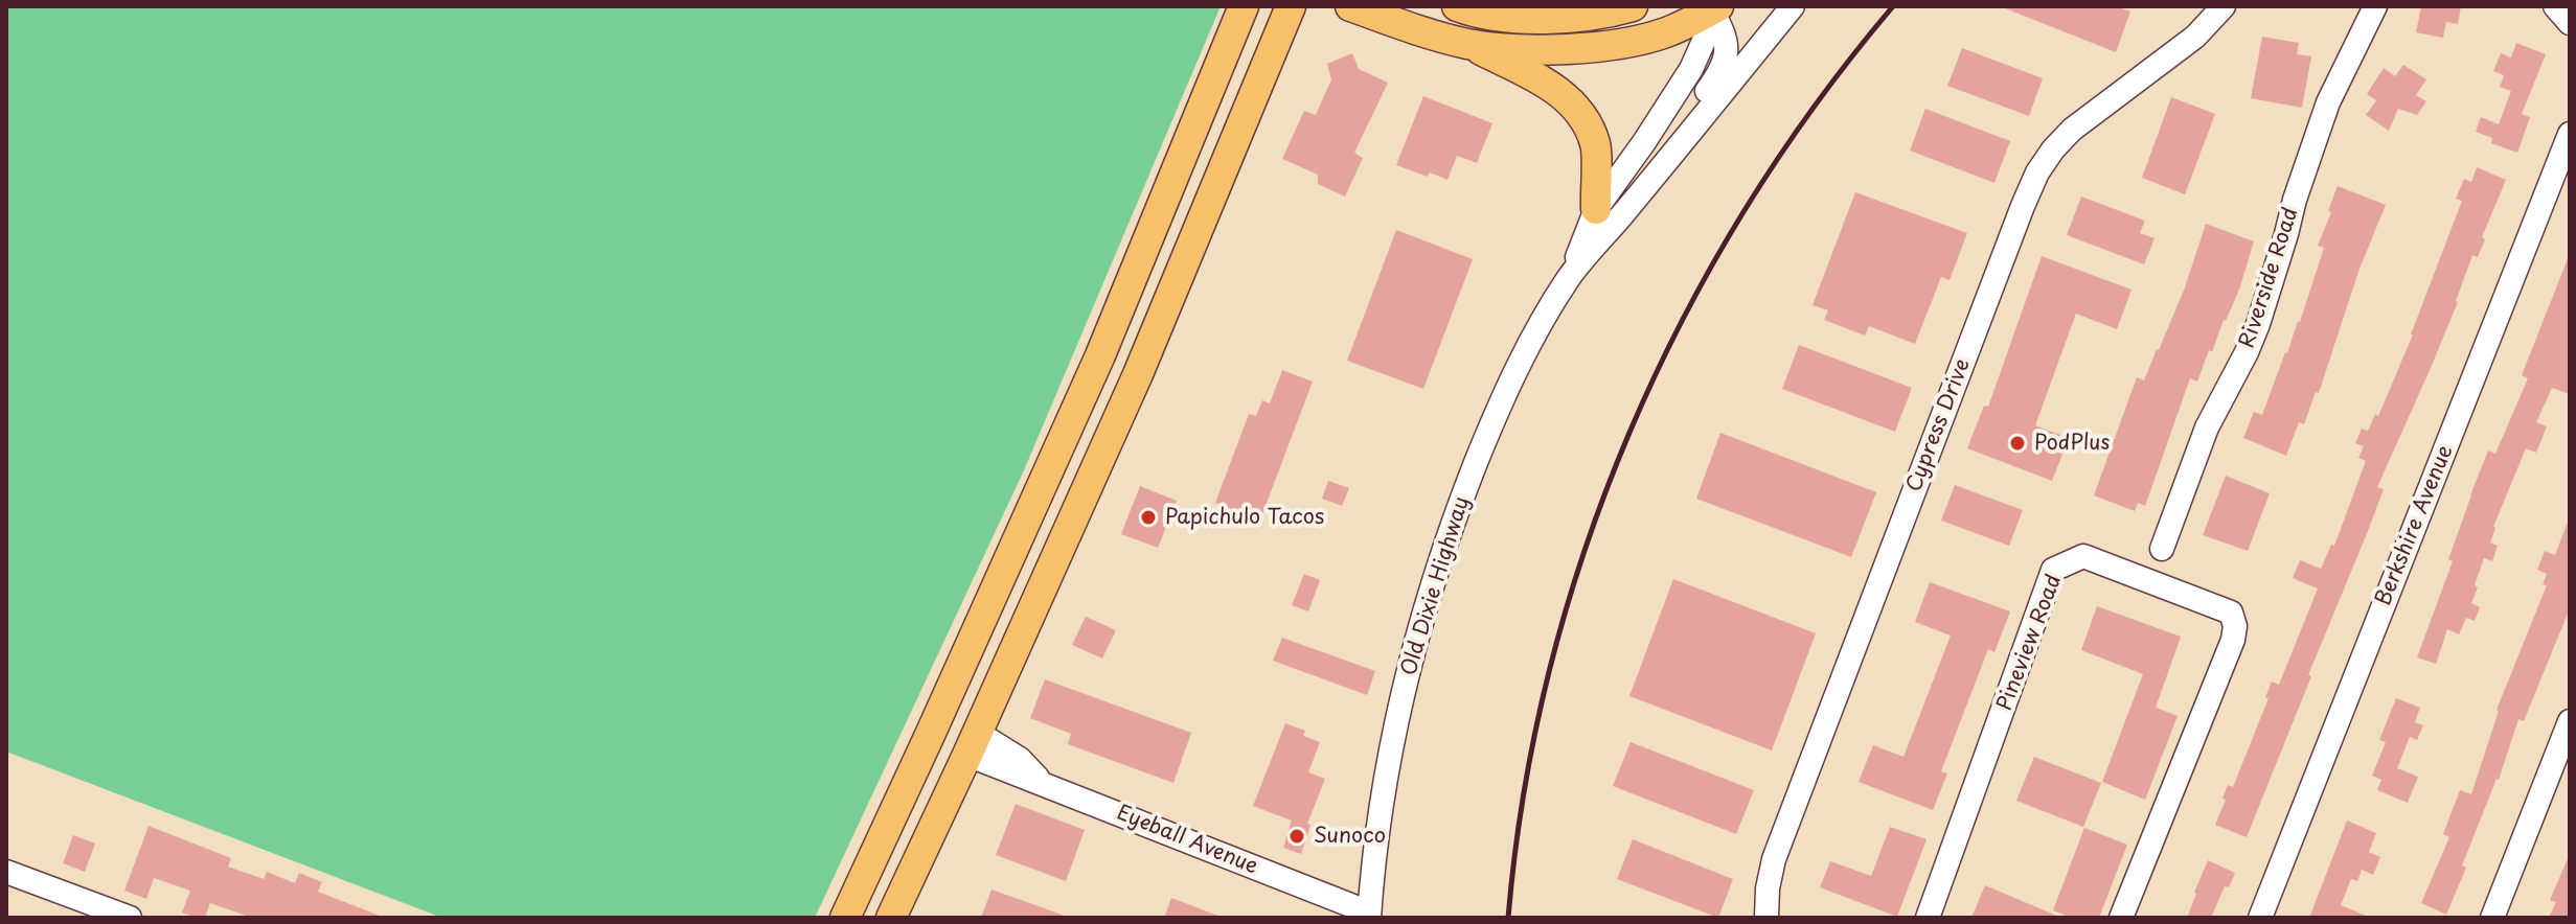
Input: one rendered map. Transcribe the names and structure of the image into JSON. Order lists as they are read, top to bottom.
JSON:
{
  "streets": {
    "street": [
      "Riverside Road",
      "Cypress Drive",
      "Berkshire Avenue",
      "Old Dixie Highway",
      "Pineview Road",
      "Eyeball Avenue"
    ]
  },
  "crossings": [
    ["Old Dixie Highway", "Eyeball Avenue"]
  ],
  "places": ["PodPlus", "Papichulo Tacos", "Sunoco"]
}
